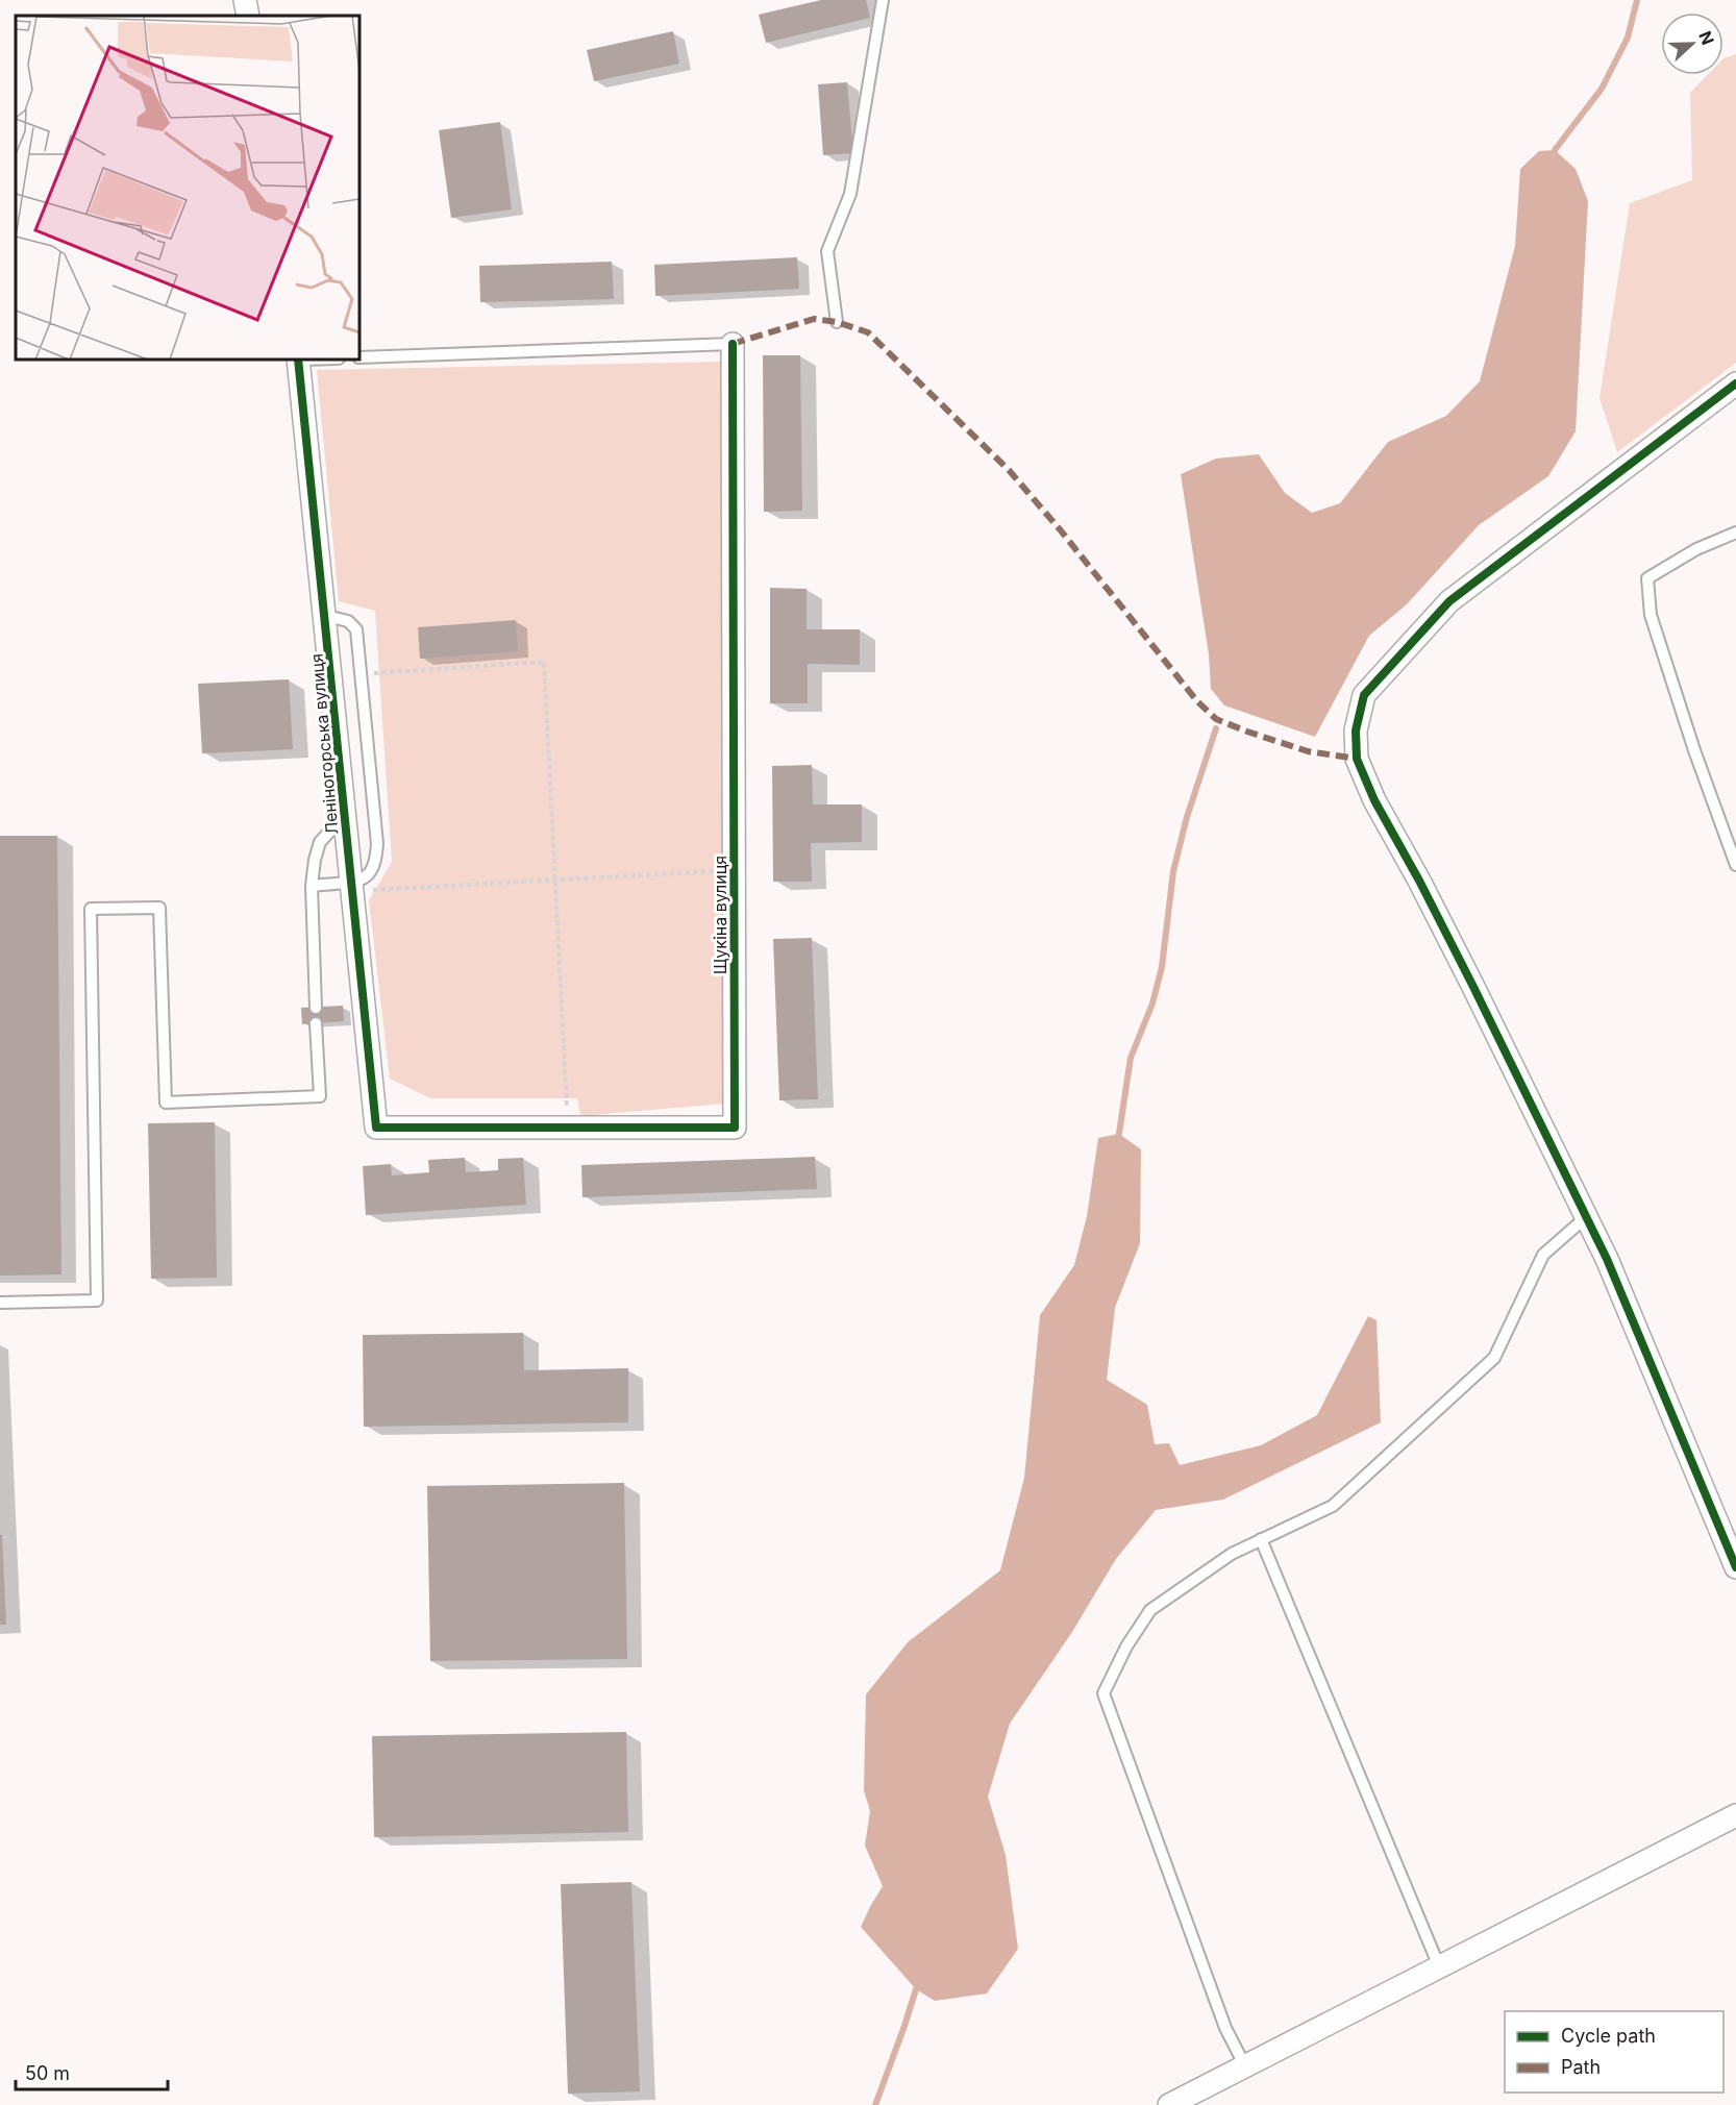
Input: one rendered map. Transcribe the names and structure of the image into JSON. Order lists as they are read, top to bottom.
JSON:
{
  "streets": {
    "street": ["Леніногорська вулиця", "Щукіна вулиця"]
  },
  "crossings": [
    ["Леніногорська вулиця", "Щукіна вулиця"]
  ],
  "legend": ["Cycle path", "Path"],
  "scale_bar": "50 m",
  "north": "right"
}
